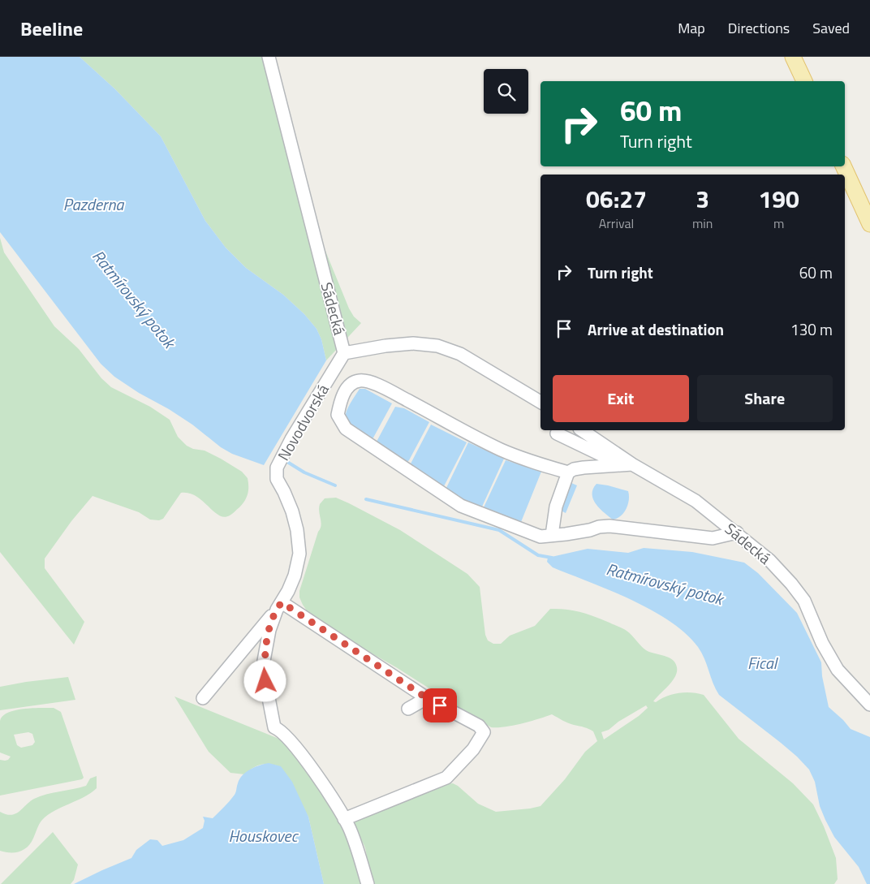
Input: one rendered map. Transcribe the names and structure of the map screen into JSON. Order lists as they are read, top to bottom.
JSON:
{
  "streets": {
    "street": ["Sádecká", "Novodvorská"]
  },
  "crossings": [
    ["Sádecká", "Novodvorská"]
  ],
  "water": [
    "Pazderna",
    "Ratmírovský potok",
    "Fical",
    "Houskovec"
  ],
  "page": {
    "header": "Beeline",
    "nav": ["Map", "Directions", "Saved"],
    "turn": ["60 m", "Turn right"],
    "eta": [
      "06:27",
      "Arrival",
      "3",
      "min",
      "190",
      "m"
    ],
    "list": [
      {
        "name": "Turn right",
        "value": "60 m"
      },
      {
        "name": "Arrive at destination",
        "value": "130 m"
      }
    ],
    "buttons": ["Exit", "Share"]
  }
}
